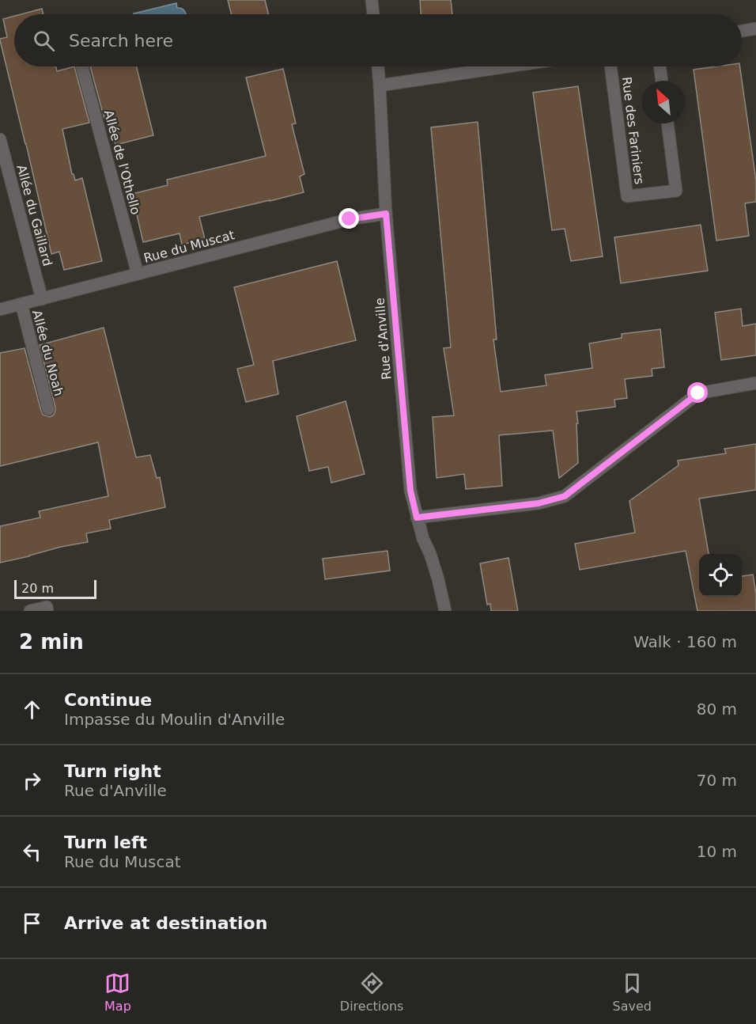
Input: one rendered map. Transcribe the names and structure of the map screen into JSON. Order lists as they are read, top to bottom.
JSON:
{
  "streets": {
    "street": [
      "Rue des Fariniers",
      "Allée de l'Othello",
      "Allée du Gaillard",
      "Rue du Muscat",
      "Rue d'Anville",
      "Allée du Noah"
    ]
  },
  "crossings": [
    ["Allée de l'Othello", "Rue du Muscat"],
    ["Allée du Gaillard", "Rue du Muscat"],
    ["Rue du Muscat", "Rue d'Anville"],
    ["Rue du Muscat", "Allée du Noah"]
  ],
  "scale_bar": "20 m",
  "north": "top left",
  "page": {
    "search": "Search here",
    "scale": "20 m",
    "heading": ["2 min", "Walk · 160 m"],
    "list": [
      ["Continue", "Impasse du Moulin d'Anville", "80 m"],
      ["Turn right", "Rue d'Anville", "70 m"],
      ["Turn left", "Rue du Muscat", "10 m"],
      "Arrive at destination"
    ],
    "nav": ["Map", "Directions", "Saved"]
  }
}
